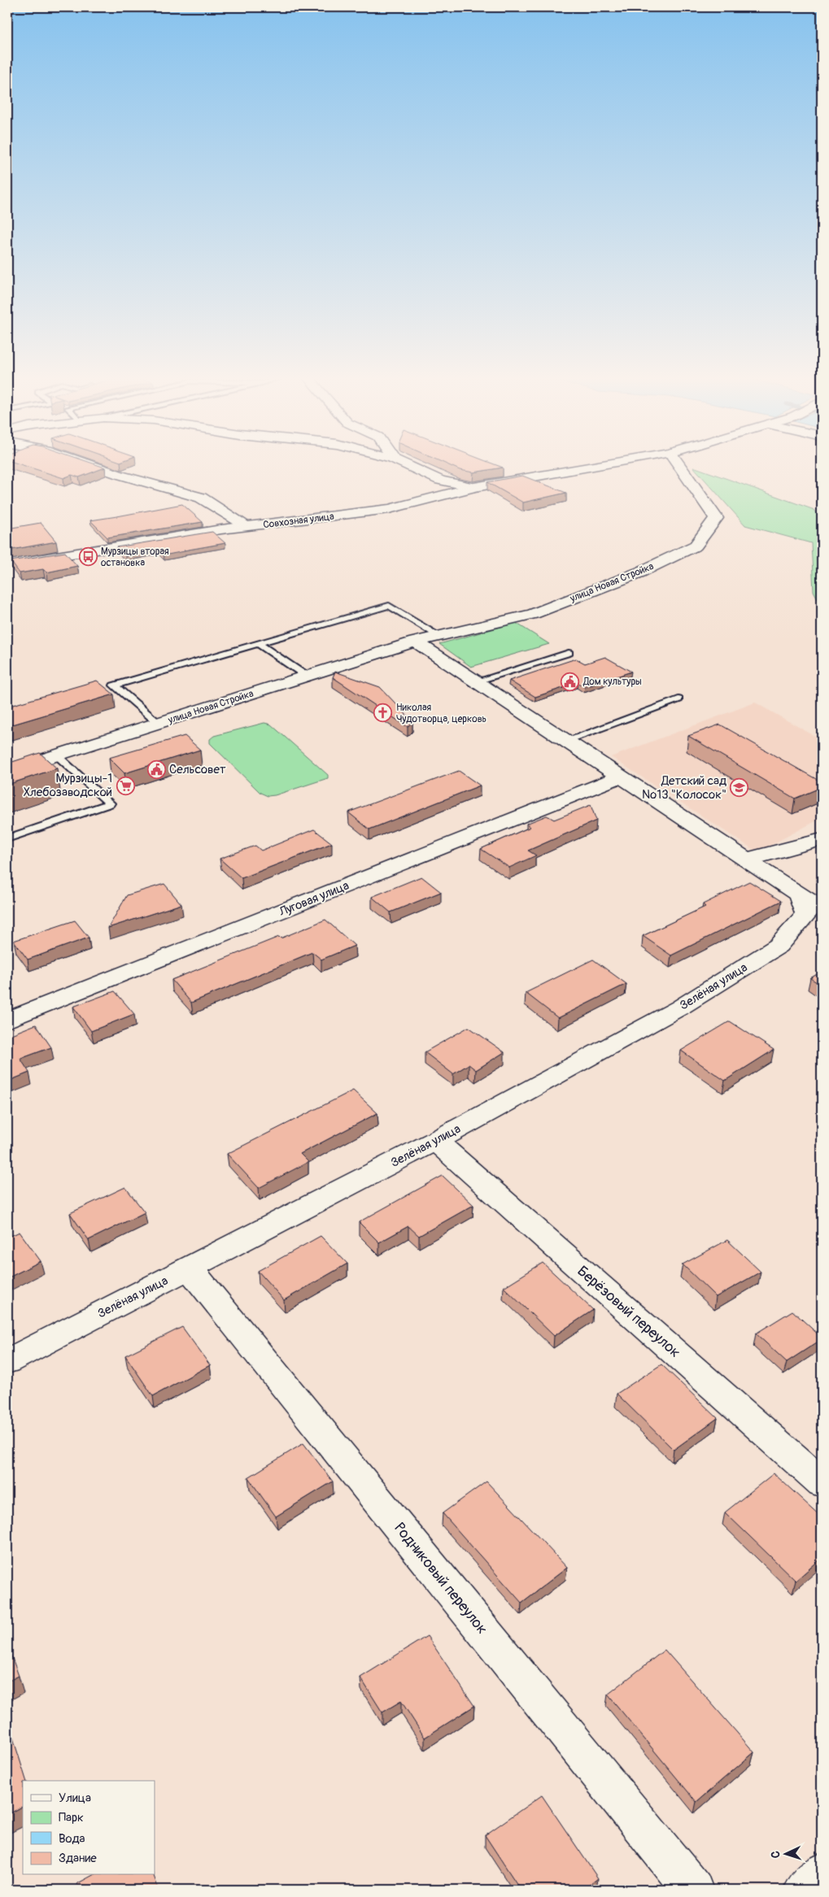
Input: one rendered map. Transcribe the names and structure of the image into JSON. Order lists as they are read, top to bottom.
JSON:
{
  "streets": {
    "street": [
      "Совхозная улица",
      "улица Новая Стройка",
      "Луговая улица",
      "Зелёная улица",
      "Берёзовый переулок",
      "Родниковый переулок"
    ]
  },
  "crossings": [
    ["Зелёная улица", "Берёзовый переулок"],
    ["Зелёная улица", "Родниковый переулок"]
  ],
  "places": {
    "bus stop": ["Мурзицы вторая остановка"],
    "public building": ["Дом культуры", "Сельсовет"],
    "church": ["Николая Чудотворца, церковь"],
    "supermarket": ["Мурзицы-1 Хлебозаводской"],
    "school or university": ["Детский сад №13 \"Колосок\""]
  },
  "legend": [
    "Улица",
    "Парк",
    "Вода",
    "Здание"
  ],
  "north": "left"
}
